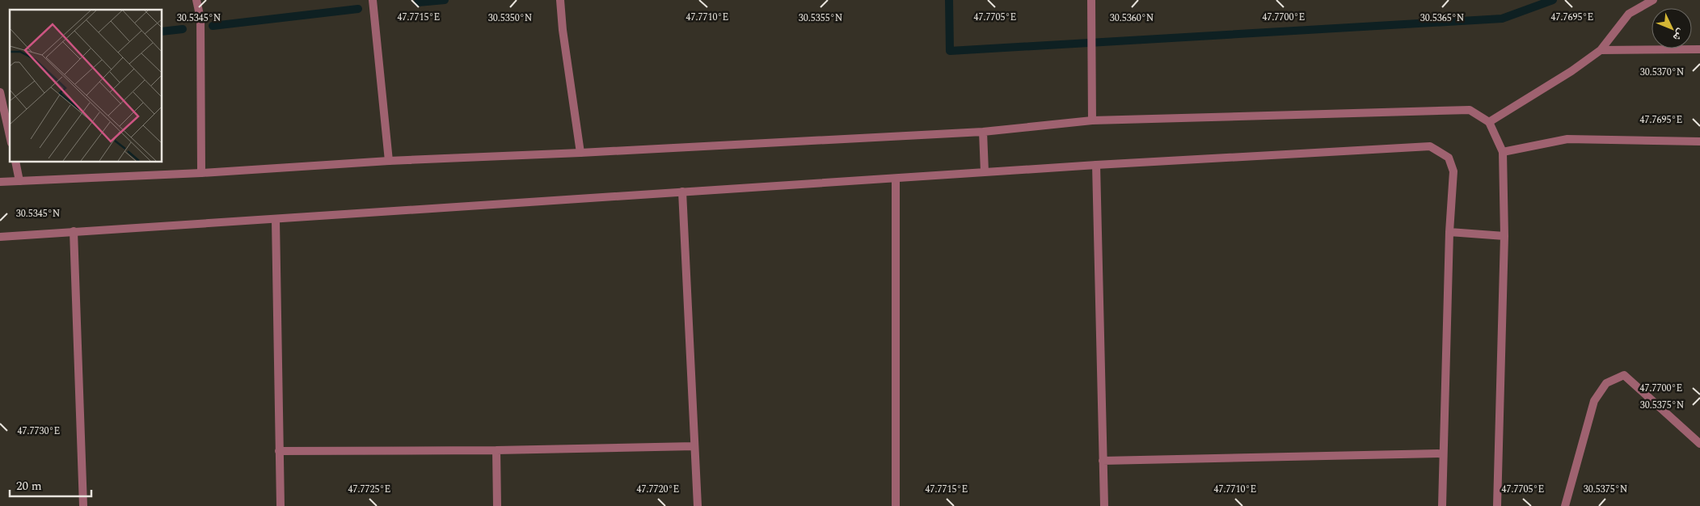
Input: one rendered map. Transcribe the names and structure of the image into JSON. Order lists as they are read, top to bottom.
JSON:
{
  "scale_bar": "20 m",
  "north": "bottom right",
  "coordinates": [
    "47.7715°E",
    "47.7710°E",
    "47.7705°E",
    "47.7695°E",
    "47.7700°E",
    "30.5345°N",
    "30.5350°N",
    "30.5355°N",
    "30.5360°N",
    "30.5365°N",
    "30.5370°N",
    "30.5375°N",
    "47.7730°E",
    "47.7725°E",
    "47.7720°E"
  ]
}
